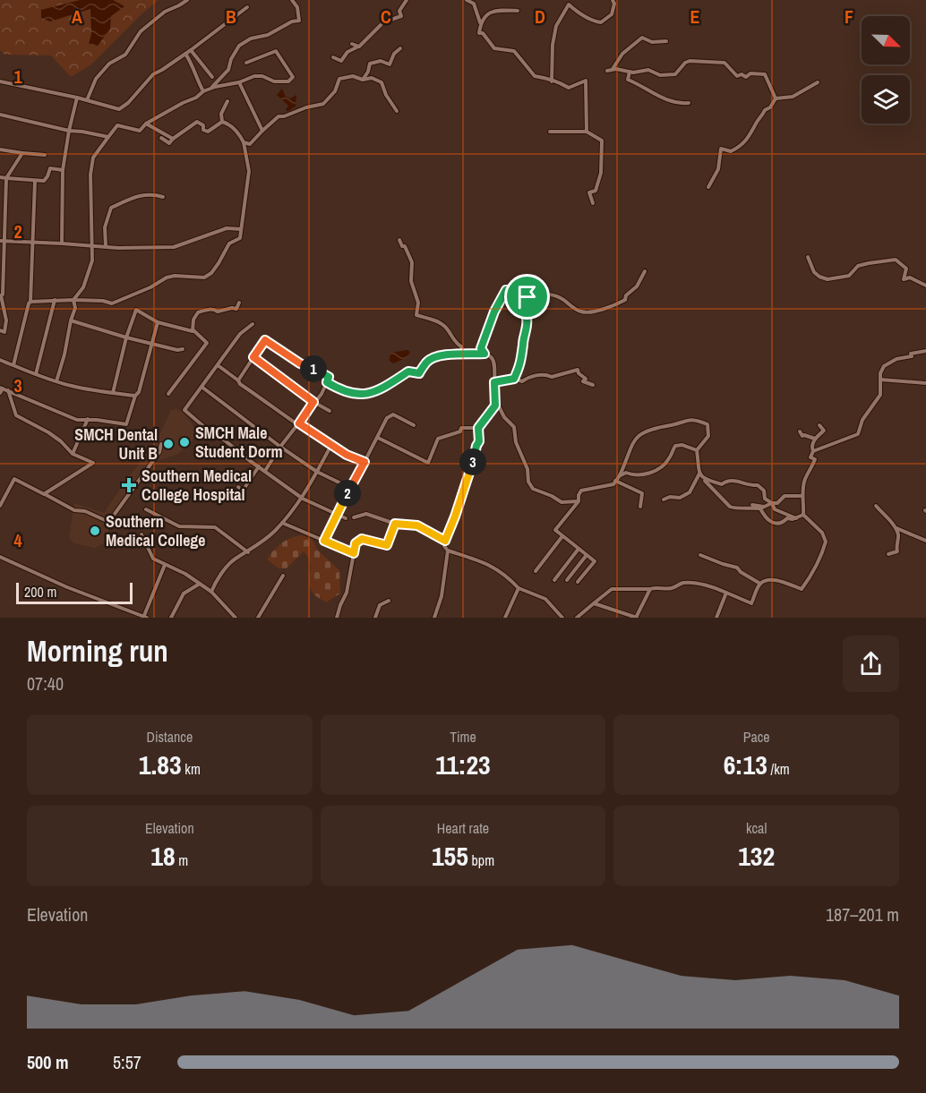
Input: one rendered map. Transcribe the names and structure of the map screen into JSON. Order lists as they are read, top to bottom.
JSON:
{
  "places": {
    "other": ["SMCH Male Student Dorm", "SMCH Dental Unit B", "Southern Medical College"],
    "health": ["Southern Medical College Hospital"]
  },
  "scale_bar": "200 m",
  "north": "bottom right",
  "page": {
    "pins": ["1", "3", "2"],
    "scale": "200 m",
    "heading": ["Morning run", "07:40"],
    "stats": [
      ["Distance", "1.83 km"],
      ["Time", "11:23"],
      ["Pace", "6:13 /km"],
      ["Elevation", "18 m"],
      ["Heart rate", "155 bpm"],
      ["kcal", "132"]
    ],
    "chart": ["Elevation", "187–201 m"],
    "list": [
      {
        "name": "500 m",
        "note": "5:57"
      }
    ]
  },
  "grid": {
    "columns": [
      "A",
      "B",
      "C",
      "D",
      "E",
      "F"
    ],
    "rows": [
      "1",
      "2",
      "3",
      "4"
    ]
  }
}
